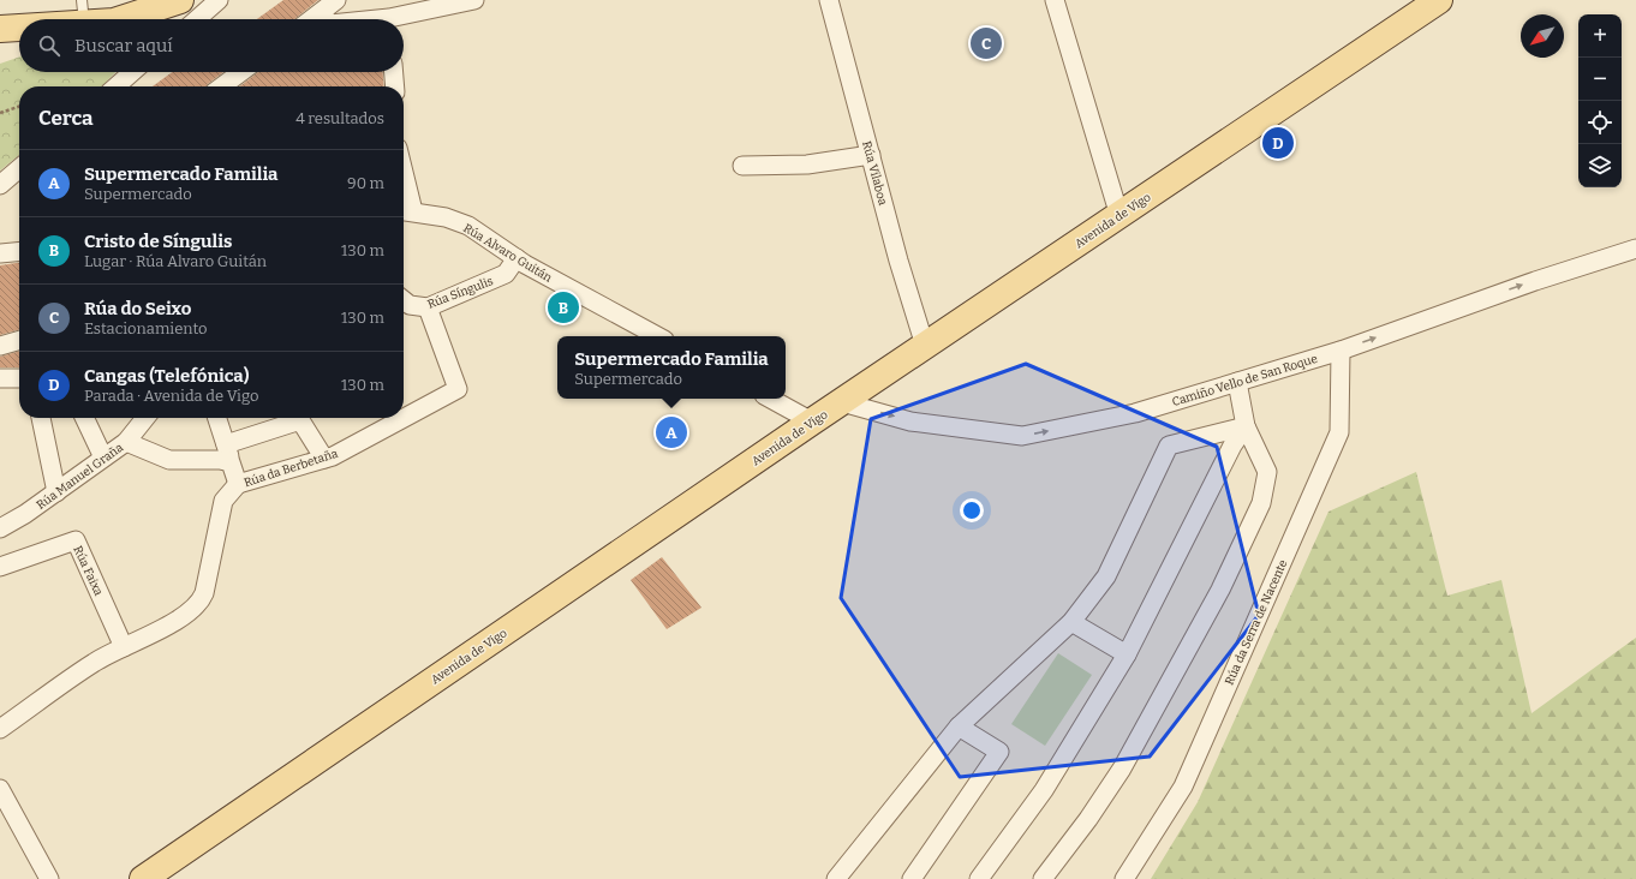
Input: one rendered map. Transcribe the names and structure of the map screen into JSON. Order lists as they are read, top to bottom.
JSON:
{
  "streets": {
    "main road": ["Avenida de Vigo"],
    "street": [
      "Rúa Vilaboa",
      "Rúa Alvaro Guitán",
      "Rúa Síngulis",
      "Camiño Vello de San Roque",
      "Rúa da Berbetaña",
      "Rúa Manuel Graña",
      "Rúa Faixa",
      "Rúa da Serra de Nacente"
    ]
  },
  "crossings": [
    ["Rúa Vilaboa", "Avenida de Vigo"],
    ["Avenida de Vigo", "Camiño Vello de San Roque"],
    ["Rúa Alvaro Guitán", "Rúa Síngulis"],
    ["Rúa Síngulis", "Rúa da Berbetaña"],
    ["Camiño Vello de San Roque", "Rúa da Serra de Nacente"],
    ["Rúa da Berbetaña", "Rúa Manuel Graña"]
  ],
  "one_way": ["Camiño Vello de San Roque"],
  "north": "bottom left",
  "page": {
    "map_buttons": ["+", "−"],
    "search": "Buscar aquí",
    "pins": [
      "C",
      "D",
      "B",
      "A"
    ],
    "heading": ["Cerca", "4 resultados"],
    "list": [
      {
        "mark": "A",
        "name": "Supermercado Familia",
        "note": "Supermercado",
        "value": "90 m"
      },
      {
        "mark": "B",
        "name": "Cristo de Síngulis",
        "note": "Lugar · Rúa Alvaro Guitán",
        "value": "130 m"
      },
      {
        "mark": "C",
        "name": "Rúa do Seixo",
        "note": "Estacionamiento",
        "value": "130 m"
      },
      {
        "mark": "D",
        "name": "Cangas (Telefónica)",
        "note": "Parada · Avenida de Vigo",
        "value": "130 m"
      }
    ],
    "popup": ["Supermercado Familia", "Supermercado"]
  }
}
